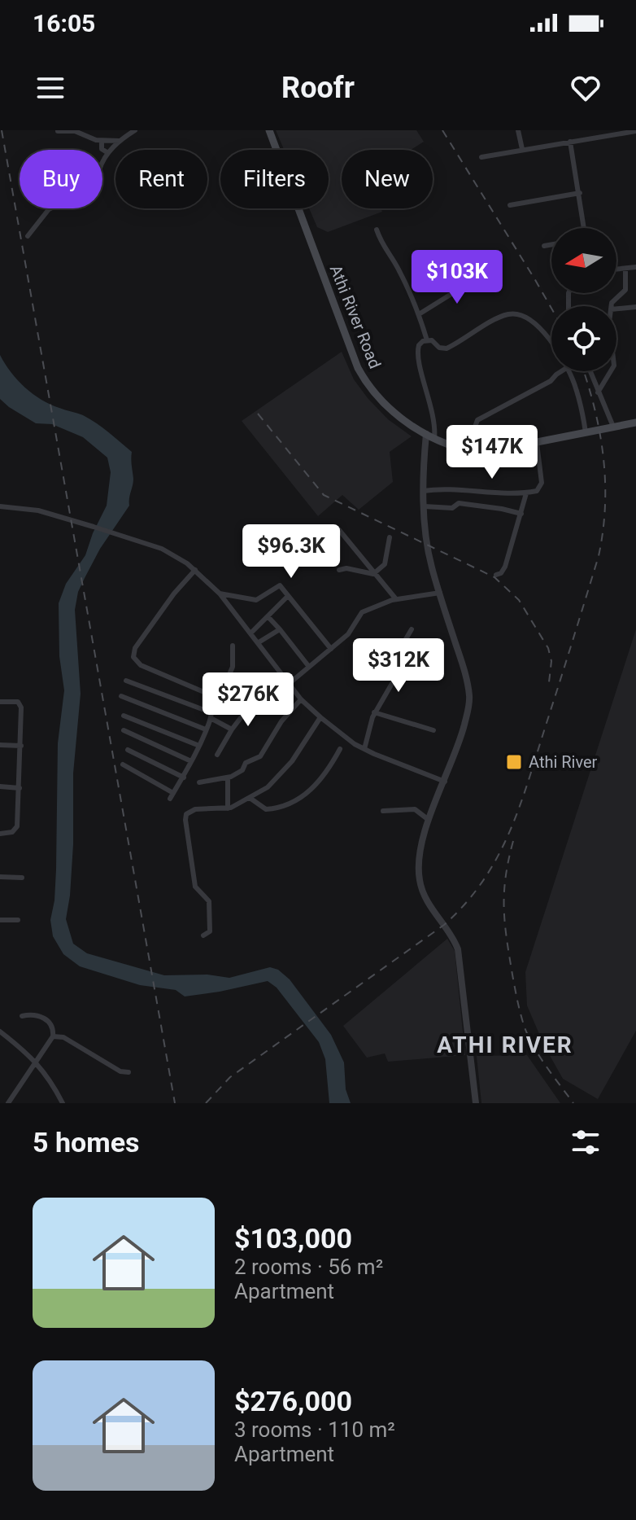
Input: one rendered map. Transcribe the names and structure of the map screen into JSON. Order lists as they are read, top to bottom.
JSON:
{
  "streets": {
    "main road": ["Athi River Road"]
  },
  "districts": ["ATHI RIVER"],
  "places": {
    "transit": ["Athi River"]
  },
  "north": "left",
  "page": {
    "status": "16:05",
    "header": "Roofr",
    "chip": [
      "Buy",
      "Rent",
      "Filters",
      "New"
    ],
    "price": [
      "$103K",
      "$147K",
      "$96.3K",
      "$312K",
      "$276K"
    ],
    "heading": "5 homes",
    "list": [
      {
        "name": "$103,000",
        "note": "2 rooms · 56 m² · Apartment"
      },
      {
        "name": "$276,000",
        "note": "3 rooms · 110 m² · Apartment"
      }
    ]
  }
}
